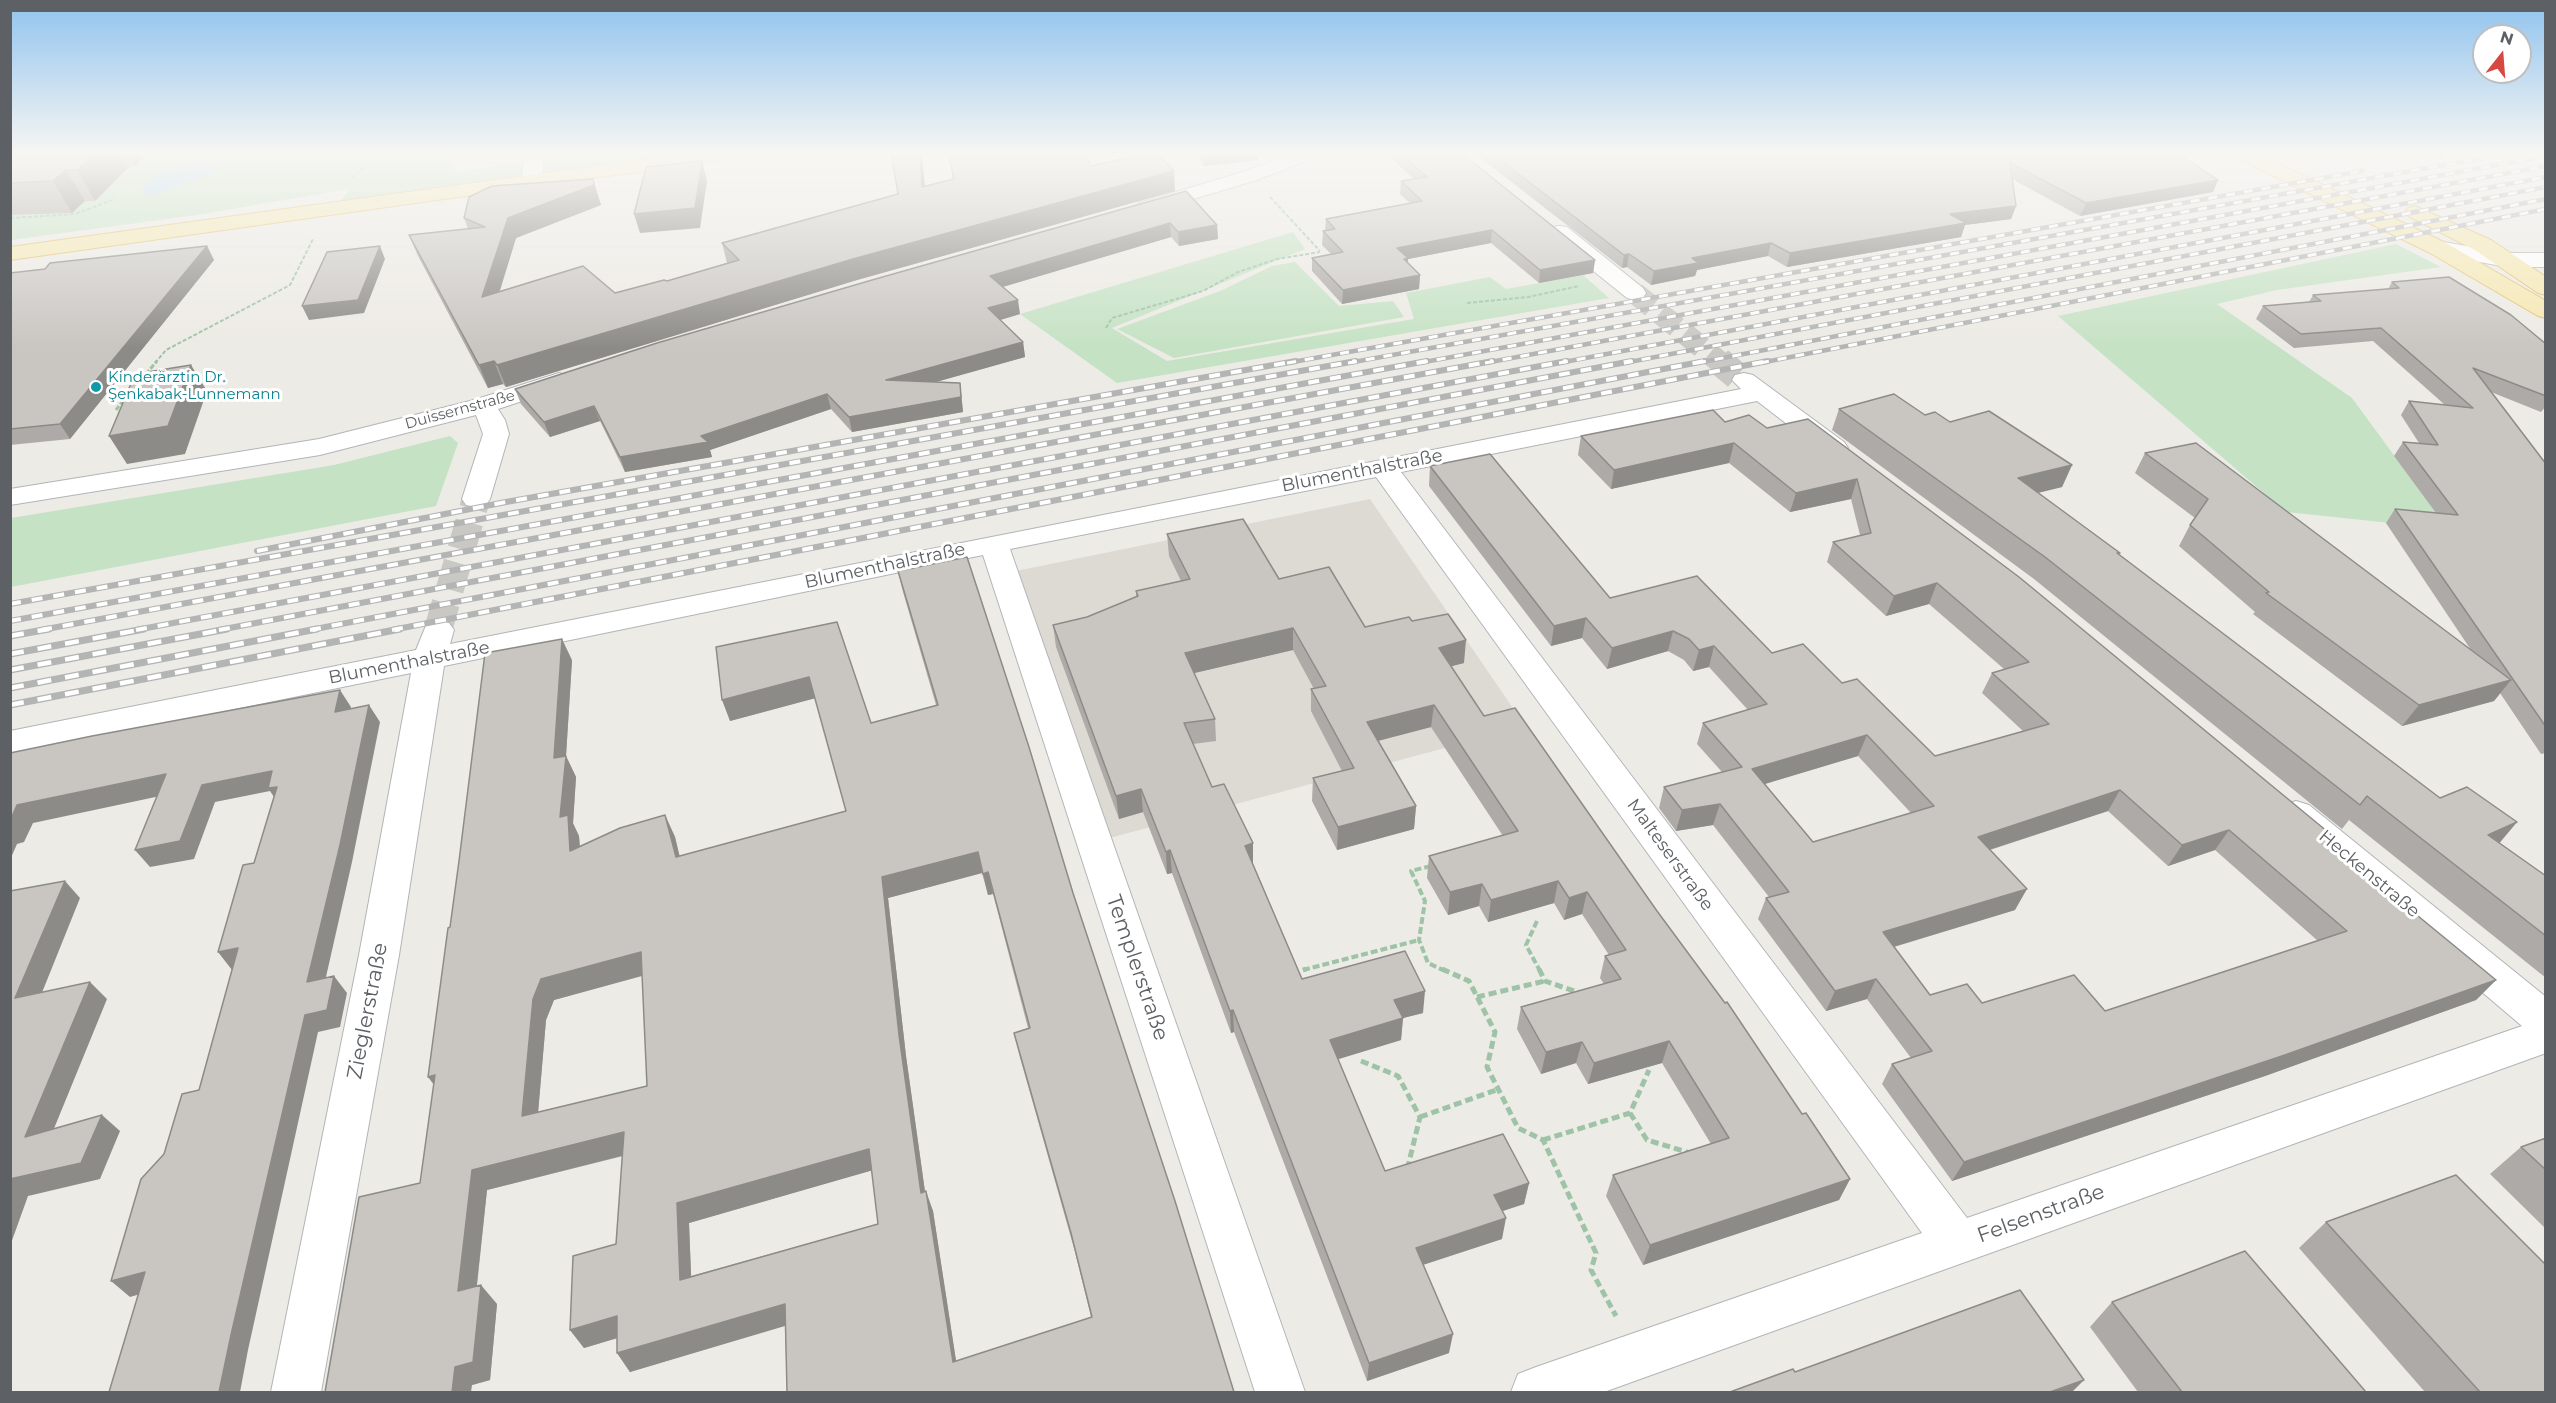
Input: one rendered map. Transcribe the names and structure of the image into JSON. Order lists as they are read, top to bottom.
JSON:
{
  "streets": {
    "street": [
      "Duissernstraße",
      "Blumenthalstraße",
      "Malteserstraße",
      "Heckenstraße",
      "Templerstraße",
      "Zieglerstraße",
      "Felsenstraße"
    ]
  },
  "crossings": [
    ["Blumenthalstraße", "Malteserstraße"],
    ["Blumenthalstraße", "Templerstraße"],
    ["Blumenthalstraße", "Zieglerstraße"],
    ["Malteserstraße", "Felsenstraße"]
  ],
  "places": ["Kinderärztin Dr. Şenkabak-Lunnemann"],
  "north": "top"
}
